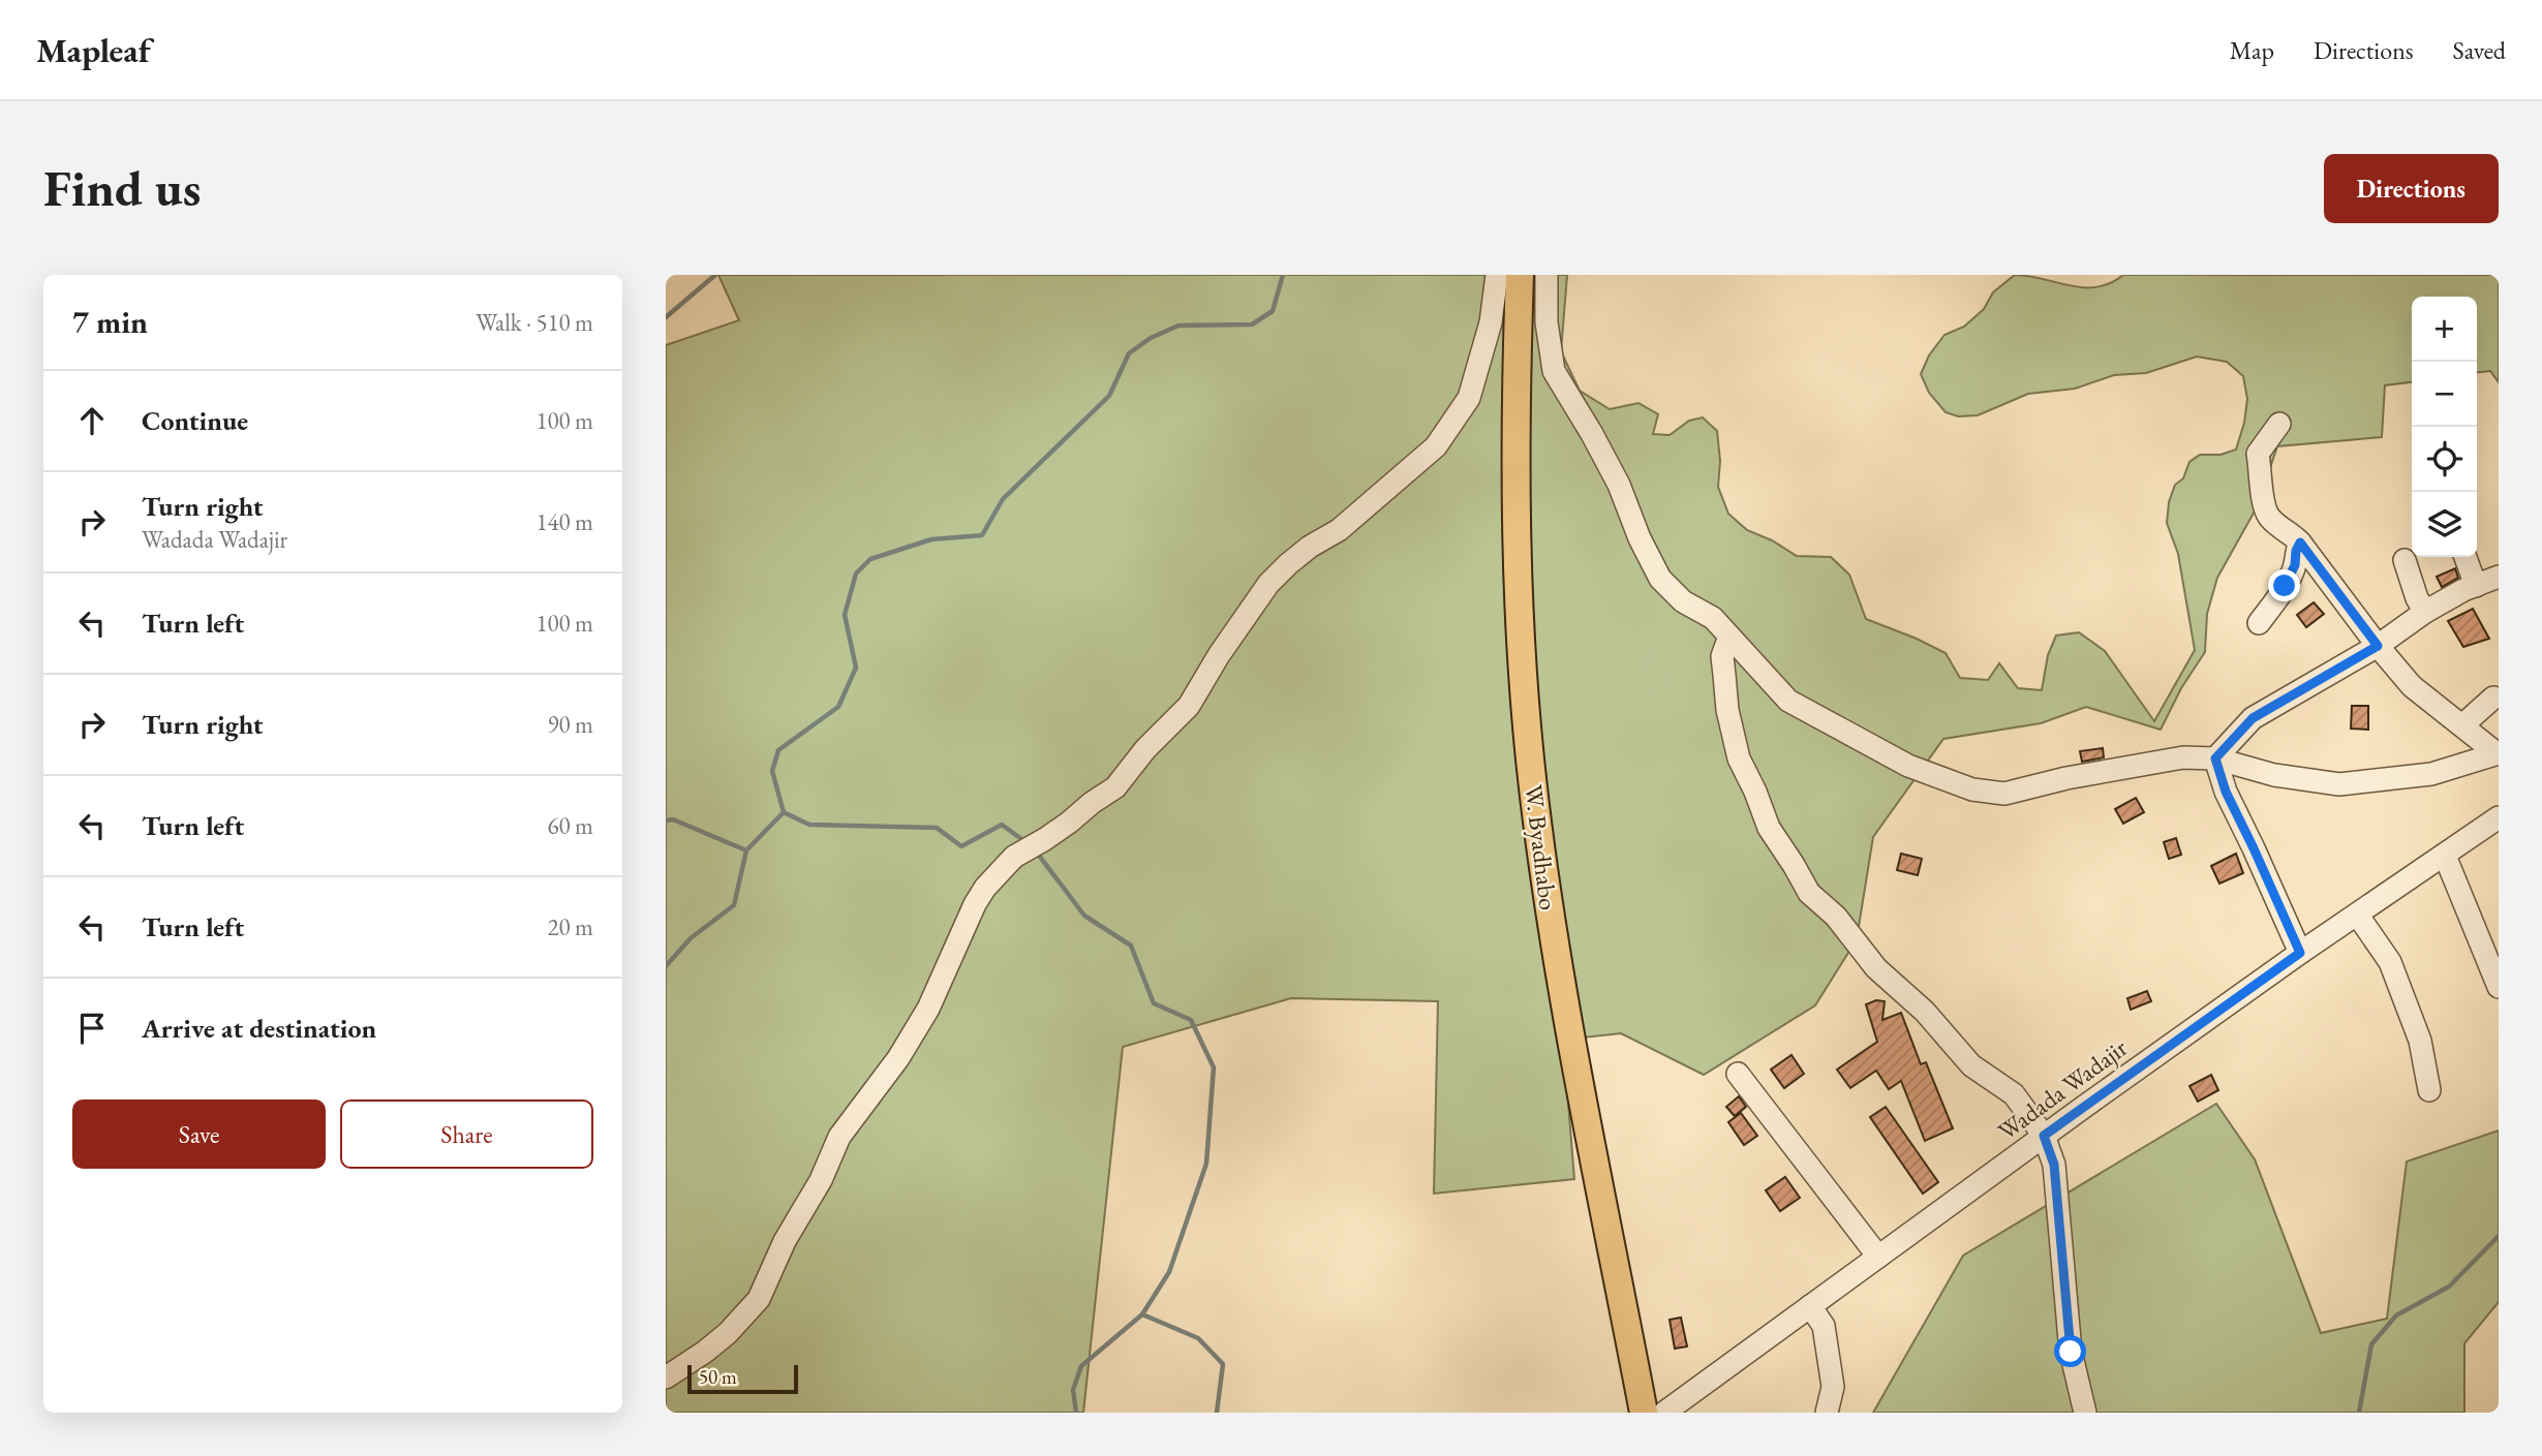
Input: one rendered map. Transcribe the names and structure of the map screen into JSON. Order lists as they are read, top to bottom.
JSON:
{
  "streets": {
    "main road": ["W. Byadhabo"],
    "street": ["Wadada Wadajir"]
  },
  "scale_bar": "50 m",
  "page": {
    "header": "Mapleaf",
    "nav": ["Map", "Directions", "Saved"],
    "buttons": [
      "Directions",
      ["Save", "Share"]
    ],
    "title": "Find us",
    "heading": ["7 min", "Walk · 510 m"],
    "map_buttons": ["+", "−"],
    "list": [
      ["Continue", "100 m"],
      ["Turn right", "Wadada Wadajir", "140 m"],
      ["Turn left", "100 m"],
      ["Turn right", "90 m"],
      ["Turn left", "60 m"],
      ["Turn left", "20 m"],
      "Arrive at destination"
    ],
    "scale": "50 m"
  }
}
